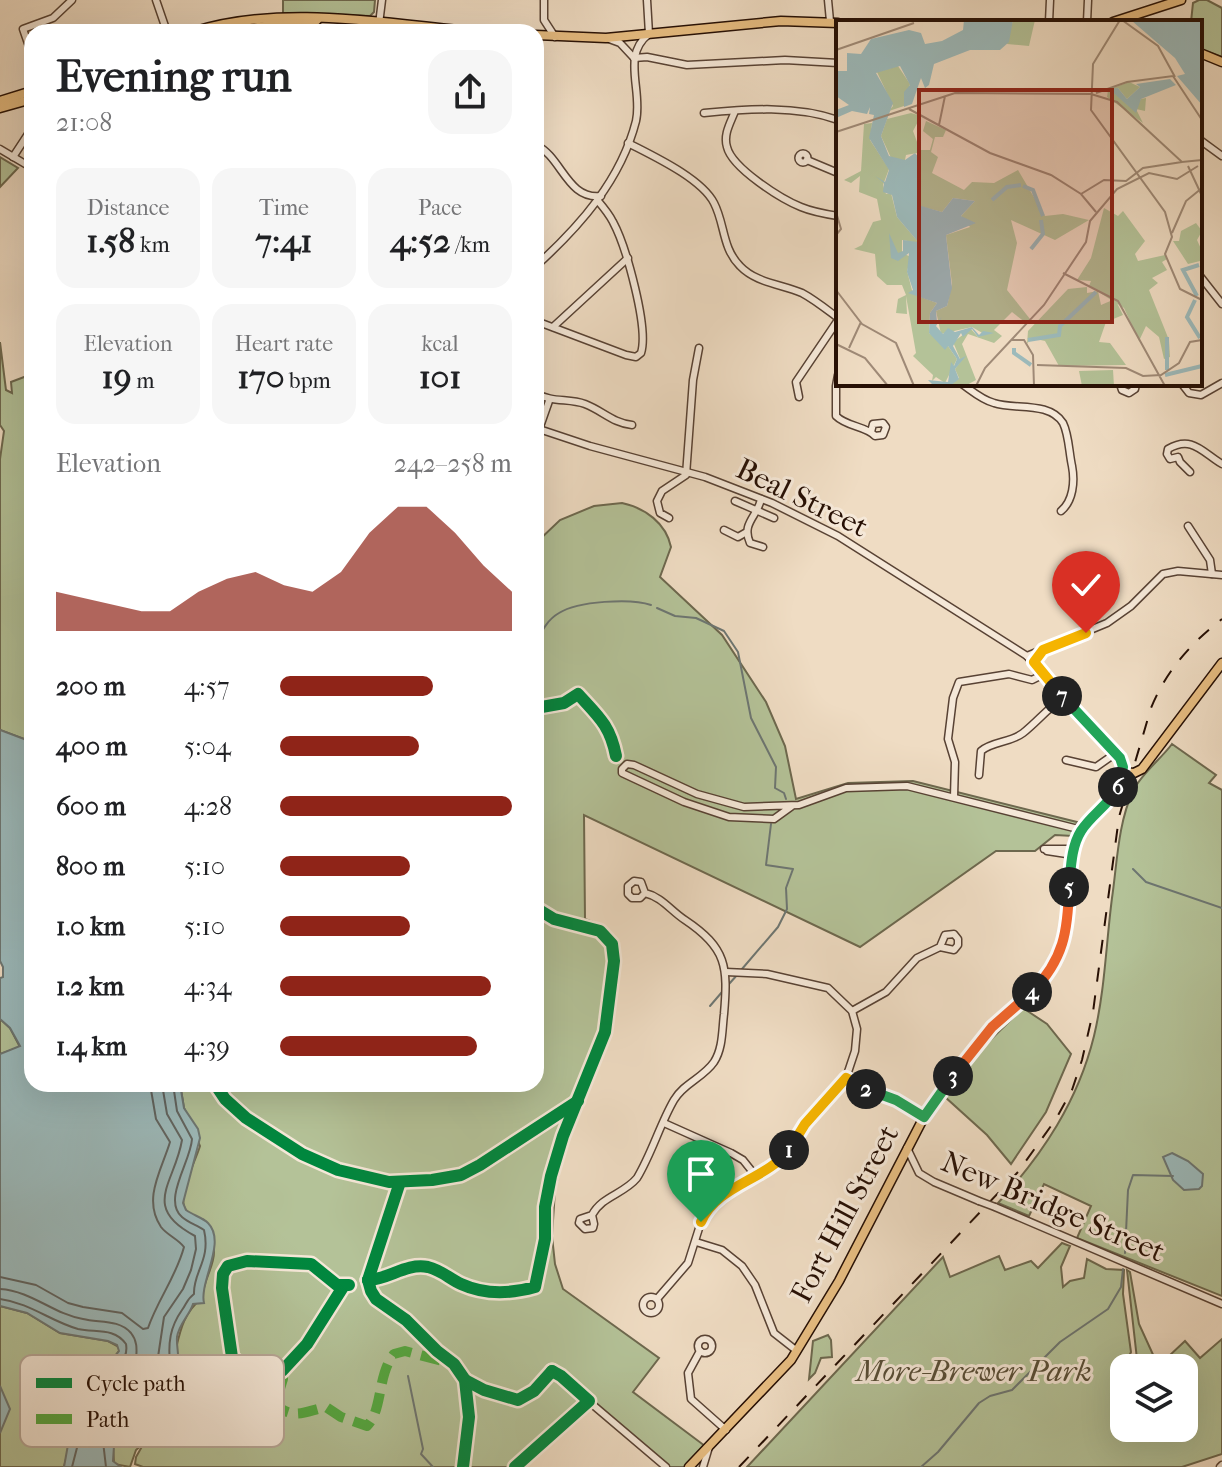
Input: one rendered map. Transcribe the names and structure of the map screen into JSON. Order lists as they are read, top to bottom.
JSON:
{
  "streets": {
    "main road": ["Fort Hill Street"],
    "street": ["Beal Street", "New Bridge Street"]
  },
  "crossings": [
    ["New Bridge Street", "Fort Hill Street"]
  ],
  "parks": ["More-Brewer Park"],
  "legend": ["Cycle path", "Path"],
  "page": {
    "heading": ["Evening run", "21:08"],
    "stats": [
      ["Distance", "1.58 km"],
      ["Time", "7:41"],
      ["Pace", "4:52 /km"],
      ["Elevation", "19 m"],
      ["Heart rate", "170 bpm"],
      ["kcal", "101"]
    ],
    "chart": ["Elevation", "242–258 m"],
    "list": [
      {
        "name": "200 m",
        "note": "4:57"
      },
      {
        "name": "400 m",
        "note": "5:04"
      },
      {
        "name": "600 m",
        "note": "4:28"
      },
      {
        "name": "800 m",
        "note": "5:10"
      },
      {
        "name": "1.0 km",
        "note": "5:10"
      },
      {
        "name": "1.2 km",
        "note": "4:34"
      },
      {
        "name": "1.4 km",
        "note": "4:39"
      }
    ],
    "pins": [
      "7",
      "6",
      "5",
      "4",
      "3",
      "2",
      "1"
    ]
  }
}
